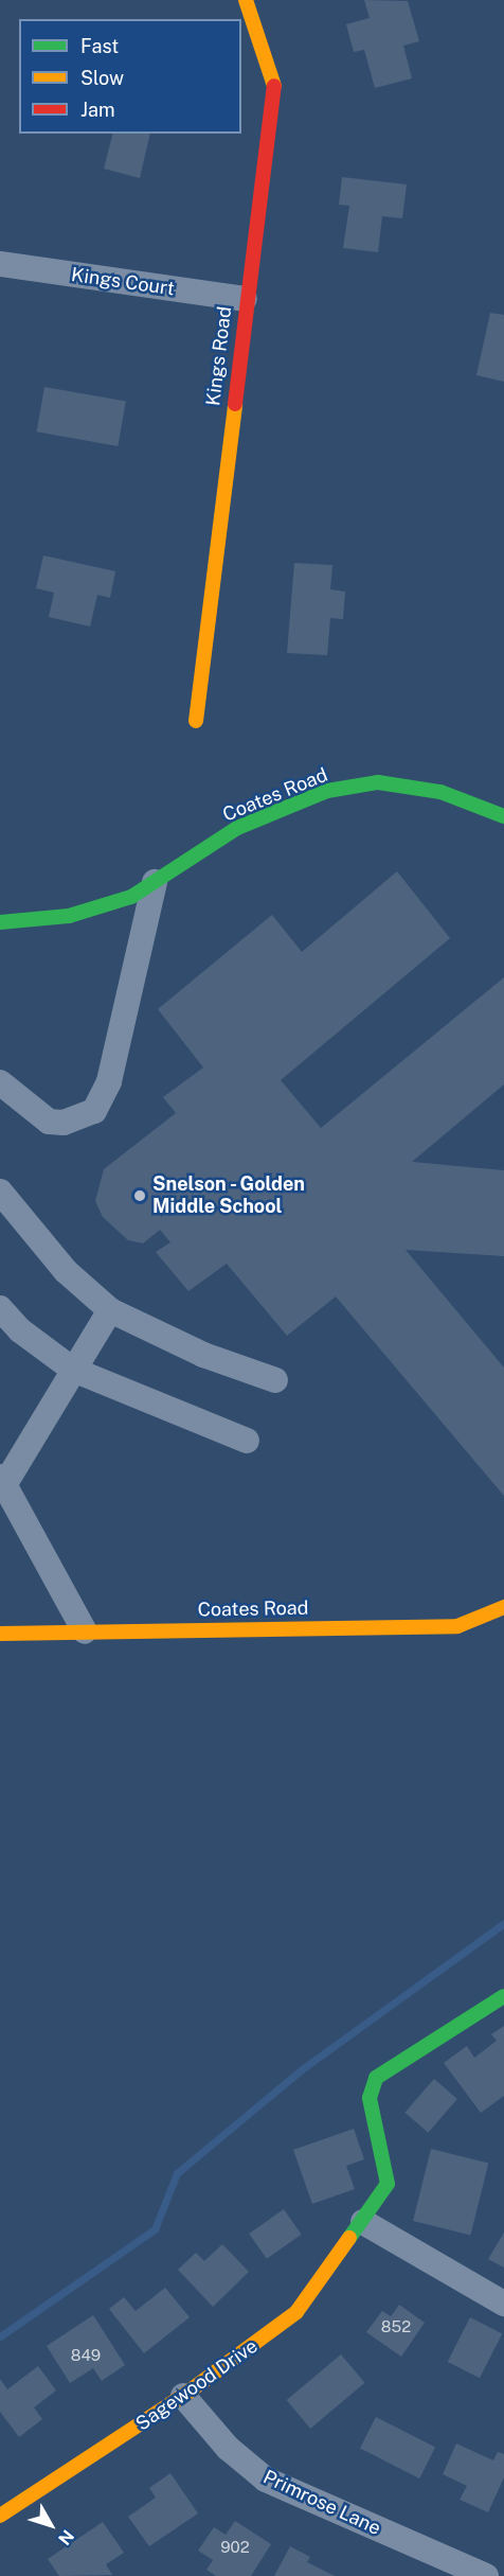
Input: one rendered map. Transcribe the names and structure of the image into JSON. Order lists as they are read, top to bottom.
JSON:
{
  "streets": {
    "street": [
      "Kings Court",
      "Kings Road",
      "Coates Road",
      "Sagewood Drive",
      "Primrose Lane"
    ]
  },
  "crossings": [
    ["Kings Court", "Kings Road"],
    ["Sagewood Drive", "Primrose Lane"]
  ],
  "places": ["Snelson - Golden Middle School"],
  "house_numbers": ["852", "849", "902"],
  "legend": ["Fast", "Slow", "Jam"],
  "north": "bottom right"
}
